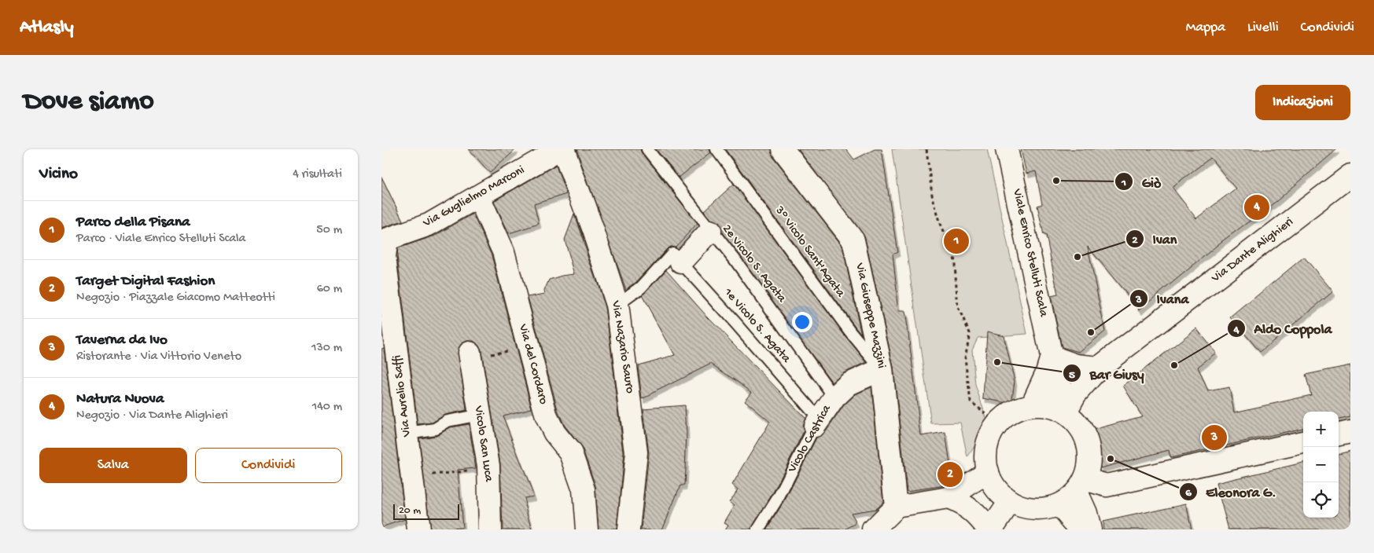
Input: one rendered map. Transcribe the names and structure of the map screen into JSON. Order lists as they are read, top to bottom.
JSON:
{
  "streets": {
    "street": [
      "Via Guglielmo Marconi",
      "Via Dante Alighieri",
      "Viale Enrico Stelluti Scala",
      "Via Giuseppe Mazzini",
      "Via Nazario Sauro",
      "Via del Cordaro",
      "Via Aurelio Saffi",
      "Vicolo Castrica",
      "Vicolo San Luca"
    ],
    "lane": ["3° Vicolo Sant'Agata", "2e Vicolo S. Agata", "1e Vicolo S. Agata"]
  },
  "crossings": [
    ["Via Guglielmo Marconi", "Via del Cordaro"],
    ["Via Guglielmo Marconi", "Via Aurelio Saffi"],
    ["Via Dante Alighieri", "Viale Enrico Stelluti Scala"],
    ["3° Vicolo Sant'Agata", "Via Giuseppe Mazzini"],
    ["3° Vicolo Sant'Agata", "Vicolo Castrica"],
    ["2e Vicolo S. Agata", "Vicolo Castrica"],
    ["Via Giuseppe Mazzini", "Vicolo Castrica"],
    ["1e Vicolo S. Agata", "Vicolo Castrica"]
  ],
  "places": [
    "Giò",
    "Ivan",
    "Ivana",
    "Bar Giusy",
    "Aldo Coppola",
    "Eleonora G."
  ],
  "scale_bar": "20 m",
  "page": {
    "header": "Atlasly",
    "nav": ["Mappa", "Livelli", "Condividi"],
    "buttons": [
      "Indicazioni",
      ["Salva", "Condividi"]
    ],
    "title": "Dove siamo",
    "heading": ["Vicino", "4 risultati"],
    "pins": [
      "4",
      "1",
      "3",
      "2"
    ],
    "list": [
      {
        "mark": "1",
        "name": "Parco della Pisana",
        "note": "Parco · Viale Enrico Stelluti Scala",
        "value": "50 m"
      },
      {
        "mark": "2",
        "name": "Target Digital Fashion",
        "note": "Negozio · Piazzale Giacomo Matteotti",
        "value": "60 m"
      },
      {
        "mark": "3",
        "name": "Taverna da Ivo",
        "note": "Ristorante · Via Vittorio Veneto",
        "value": "130 m"
      },
      {
        "mark": "4",
        "name": "Natura Nuova",
        "note": "Negozio · Via Dante Alighieri",
        "value": "140 m"
      }
    ],
    "map_buttons": ["+", "−"],
    "scale": "20 m"
  }
}
